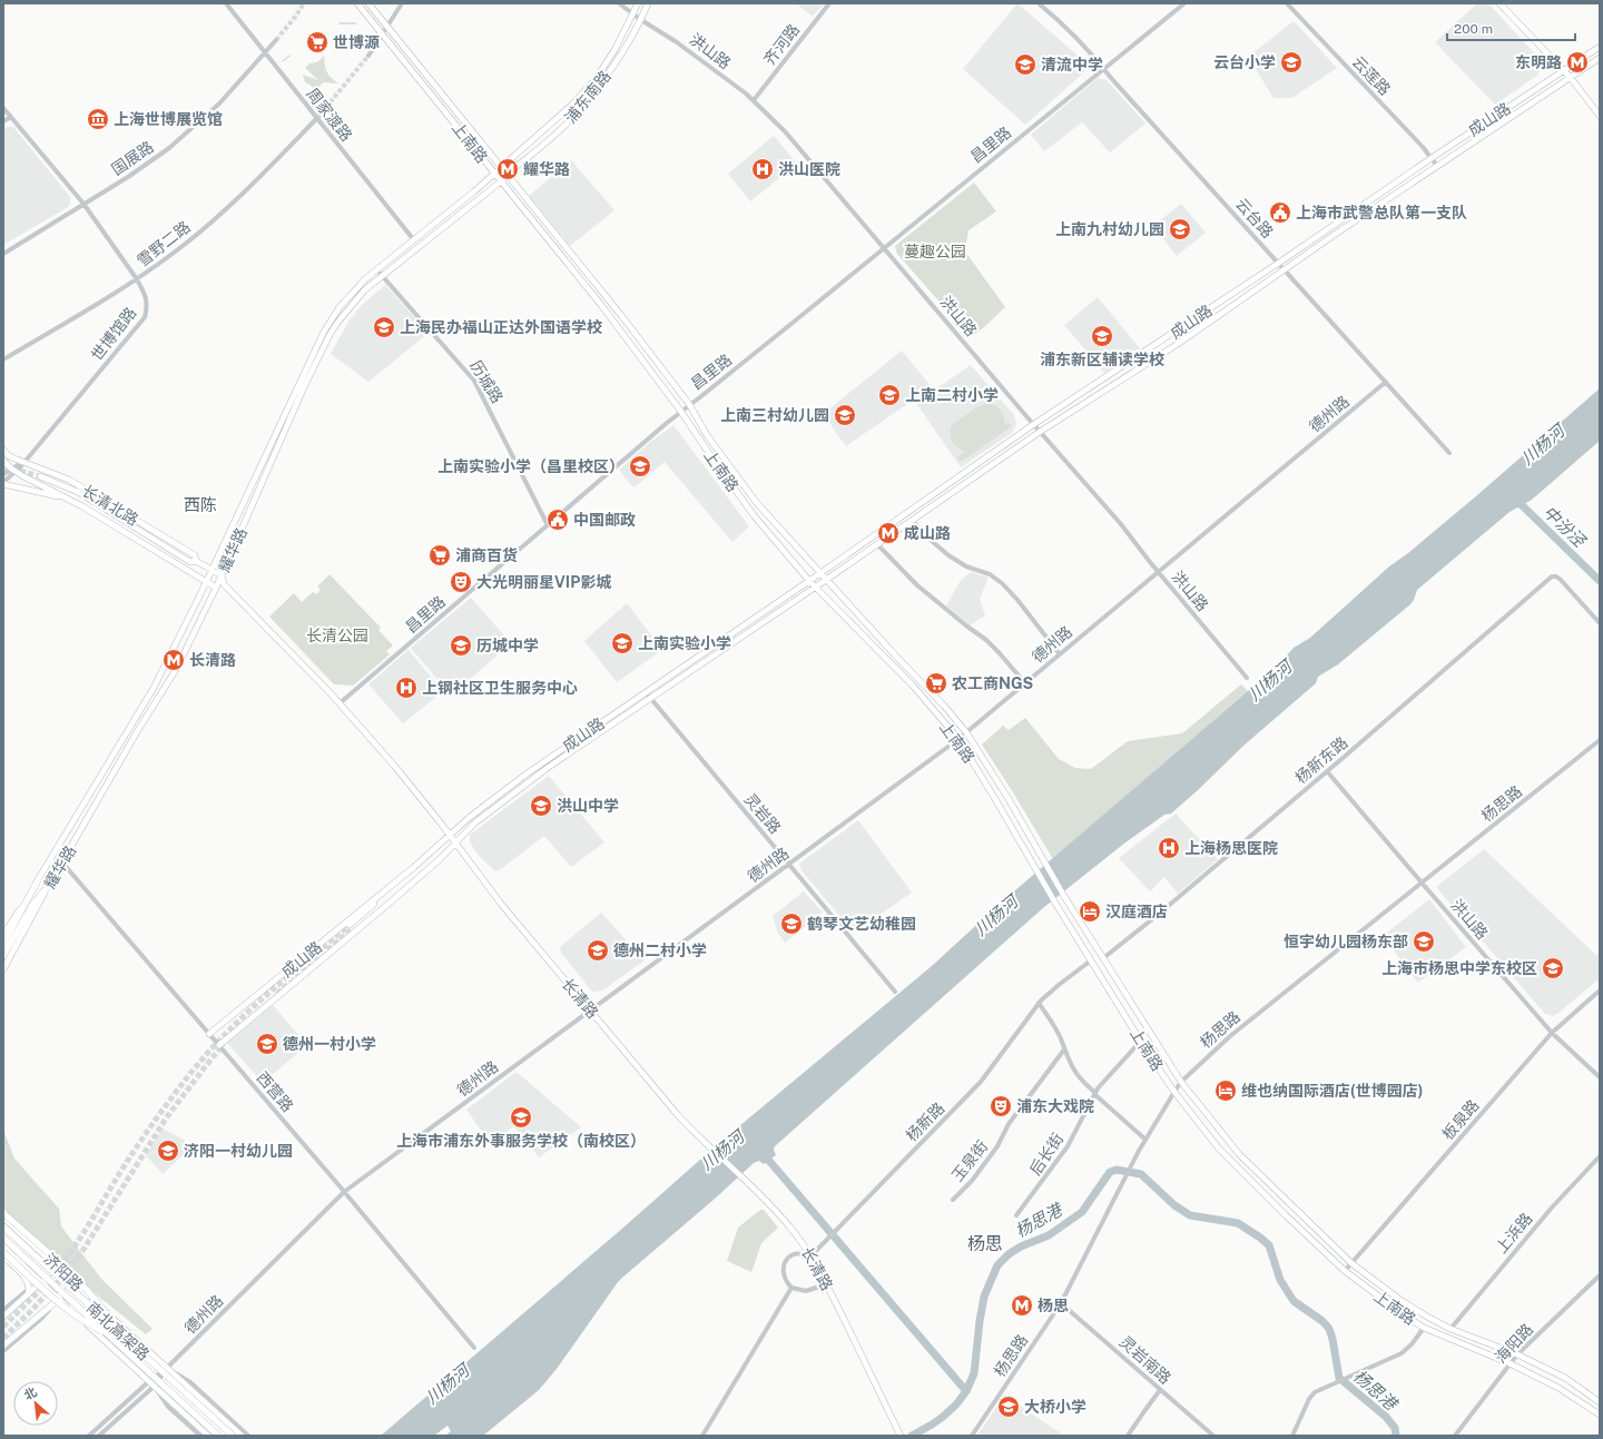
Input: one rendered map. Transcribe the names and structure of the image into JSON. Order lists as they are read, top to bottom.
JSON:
{
  "streets": {
    "highway": ["南北高架路"],
    "main road": [
      "浦东南路",
      "成山路",
      "上南路",
      "长清北路",
      "耀华路",
      "长清路",
      "济阳路"
    ],
    "street": [
      "齐河路",
      "洪山路",
      "云莲路",
      "周家渡路",
      "昌里路",
      "国展路",
      "云台路",
      "雪野二路",
      "世博馆路",
      "历城路",
      "德州路",
      "杨新东路",
      "杨思路",
      "灵岩路",
      "西营路",
      "板泉路",
      "杨新路",
      "后长街",
      "玉泉街",
      "上浜路",
      "海阳路",
      "灵岩南路"
    ]
  },
  "crossings": [
    ["齐河路", "洪山路"],
    ["洪山路", "浦东南路"],
    ["洪山路", "成山路"],
    ["洪山路", "昌里路"],
    ["洪山路", "德州路"],
    ["洪山路", "杨新东路"],
    ["洪山路", "杨思路"],
    ["洪山路", "板泉路"],
    ["云莲路", "成山路"],
    ["浦东南路", "上南路"],
    ["浦东南路", "耀华路"],
    ["周家渡路", "国展路"],
    ["周家渡路", "雪野二路"],
    ["周家渡路", "耀华路"],
    ["成山路", "上南路"],
    ["成山路", "云台路"],
    ["成山路", "灵岩路"],
    ["成山路", "长清路"],
    ["成山路", "西营路"],
    ["上南路", "昌里路"],
    ["上南路", "德州路"],
    ["上南路", "耀华路"],
    ["上南路", "杨新东路"],
    ["上南路", "杨思路"],
    ["上南路", "板泉路"],
    ["上南路", "杨新路"],
    ["上南路", "后长街"],
    ["上南路", "上浜路"],
    ["上南路", "海阳路"],
    ["昌里路", "云台路"],
    ["昌里路", "历城路"],
    ["昌里路", "长清路"],
    ["国展路", "世博馆路"],
    ["云台路", "德州路"],
    ["雪野二路", "世博馆路"],
    ["世博馆路", "长清北路"],
    ["历城路", "耀华路"],
    ["德州路", "灵岩路"],
    ["德州路", "长清路"],
    ["德州路", "西营路"],
    ["德州路", "济阳路"],
    ["长清北路", "耀华路"],
    ["耀华路", "西营路"],
    ["杨思路", "灵岩南路"],
    ["长清路", "杨新路"]
  ],
  "districts": ["西陈", "杨思"],
  "water": ["川杨河", "中汾泾", "杨思港"],
  "parks": ["蔓趣公园", "长清公园"],
  "places": {
    "supermarket": ["世博源", "浦商百货", "农工商NGS"],
    "school or university": [
      "云台小学",
      "清流中学",
      "上南九村幼儿园",
      "上海民办福山正达外国语学校",
      "浦东新区辅读学校",
      "上南二村小学",
      "上南三村幼儿园",
      "上南实验小学（昌里校区）",
      "上南实验小学",
      "历城中学",
      "洪山中学",
      "鹤琴文艺幼稚园",
      "恒宇幼儿园杨东部",
      "德州二村小学",
      "上海市杨思中学东校区",
      "德州一村小学",
      "上海市浦东外事服务学校（南校区）",
      "济阳一村幼儿园",
      "大桥小学"
    ],
    "metro station": [
      "东明路",
      "耀华路",
      "成山路",
      "长清路",
      "杨思"
    ],
    "museum": ["上海世博展览馆"],
    "hospital": ["洪山医院", "上钢社区卫生服务中心", "上海杨思医院"],
    "public building": ["上海市武警总队第一支队", "中国邮政"],
    "theatre": ["大光明丽星VIP影城", "浦东大戏院"],
    "hotel": ["汉庭酒店", "维也纳国际酒店(世博园店)"]
  },
  "scale_bar": "200 m",
  "north": "top left"
}
